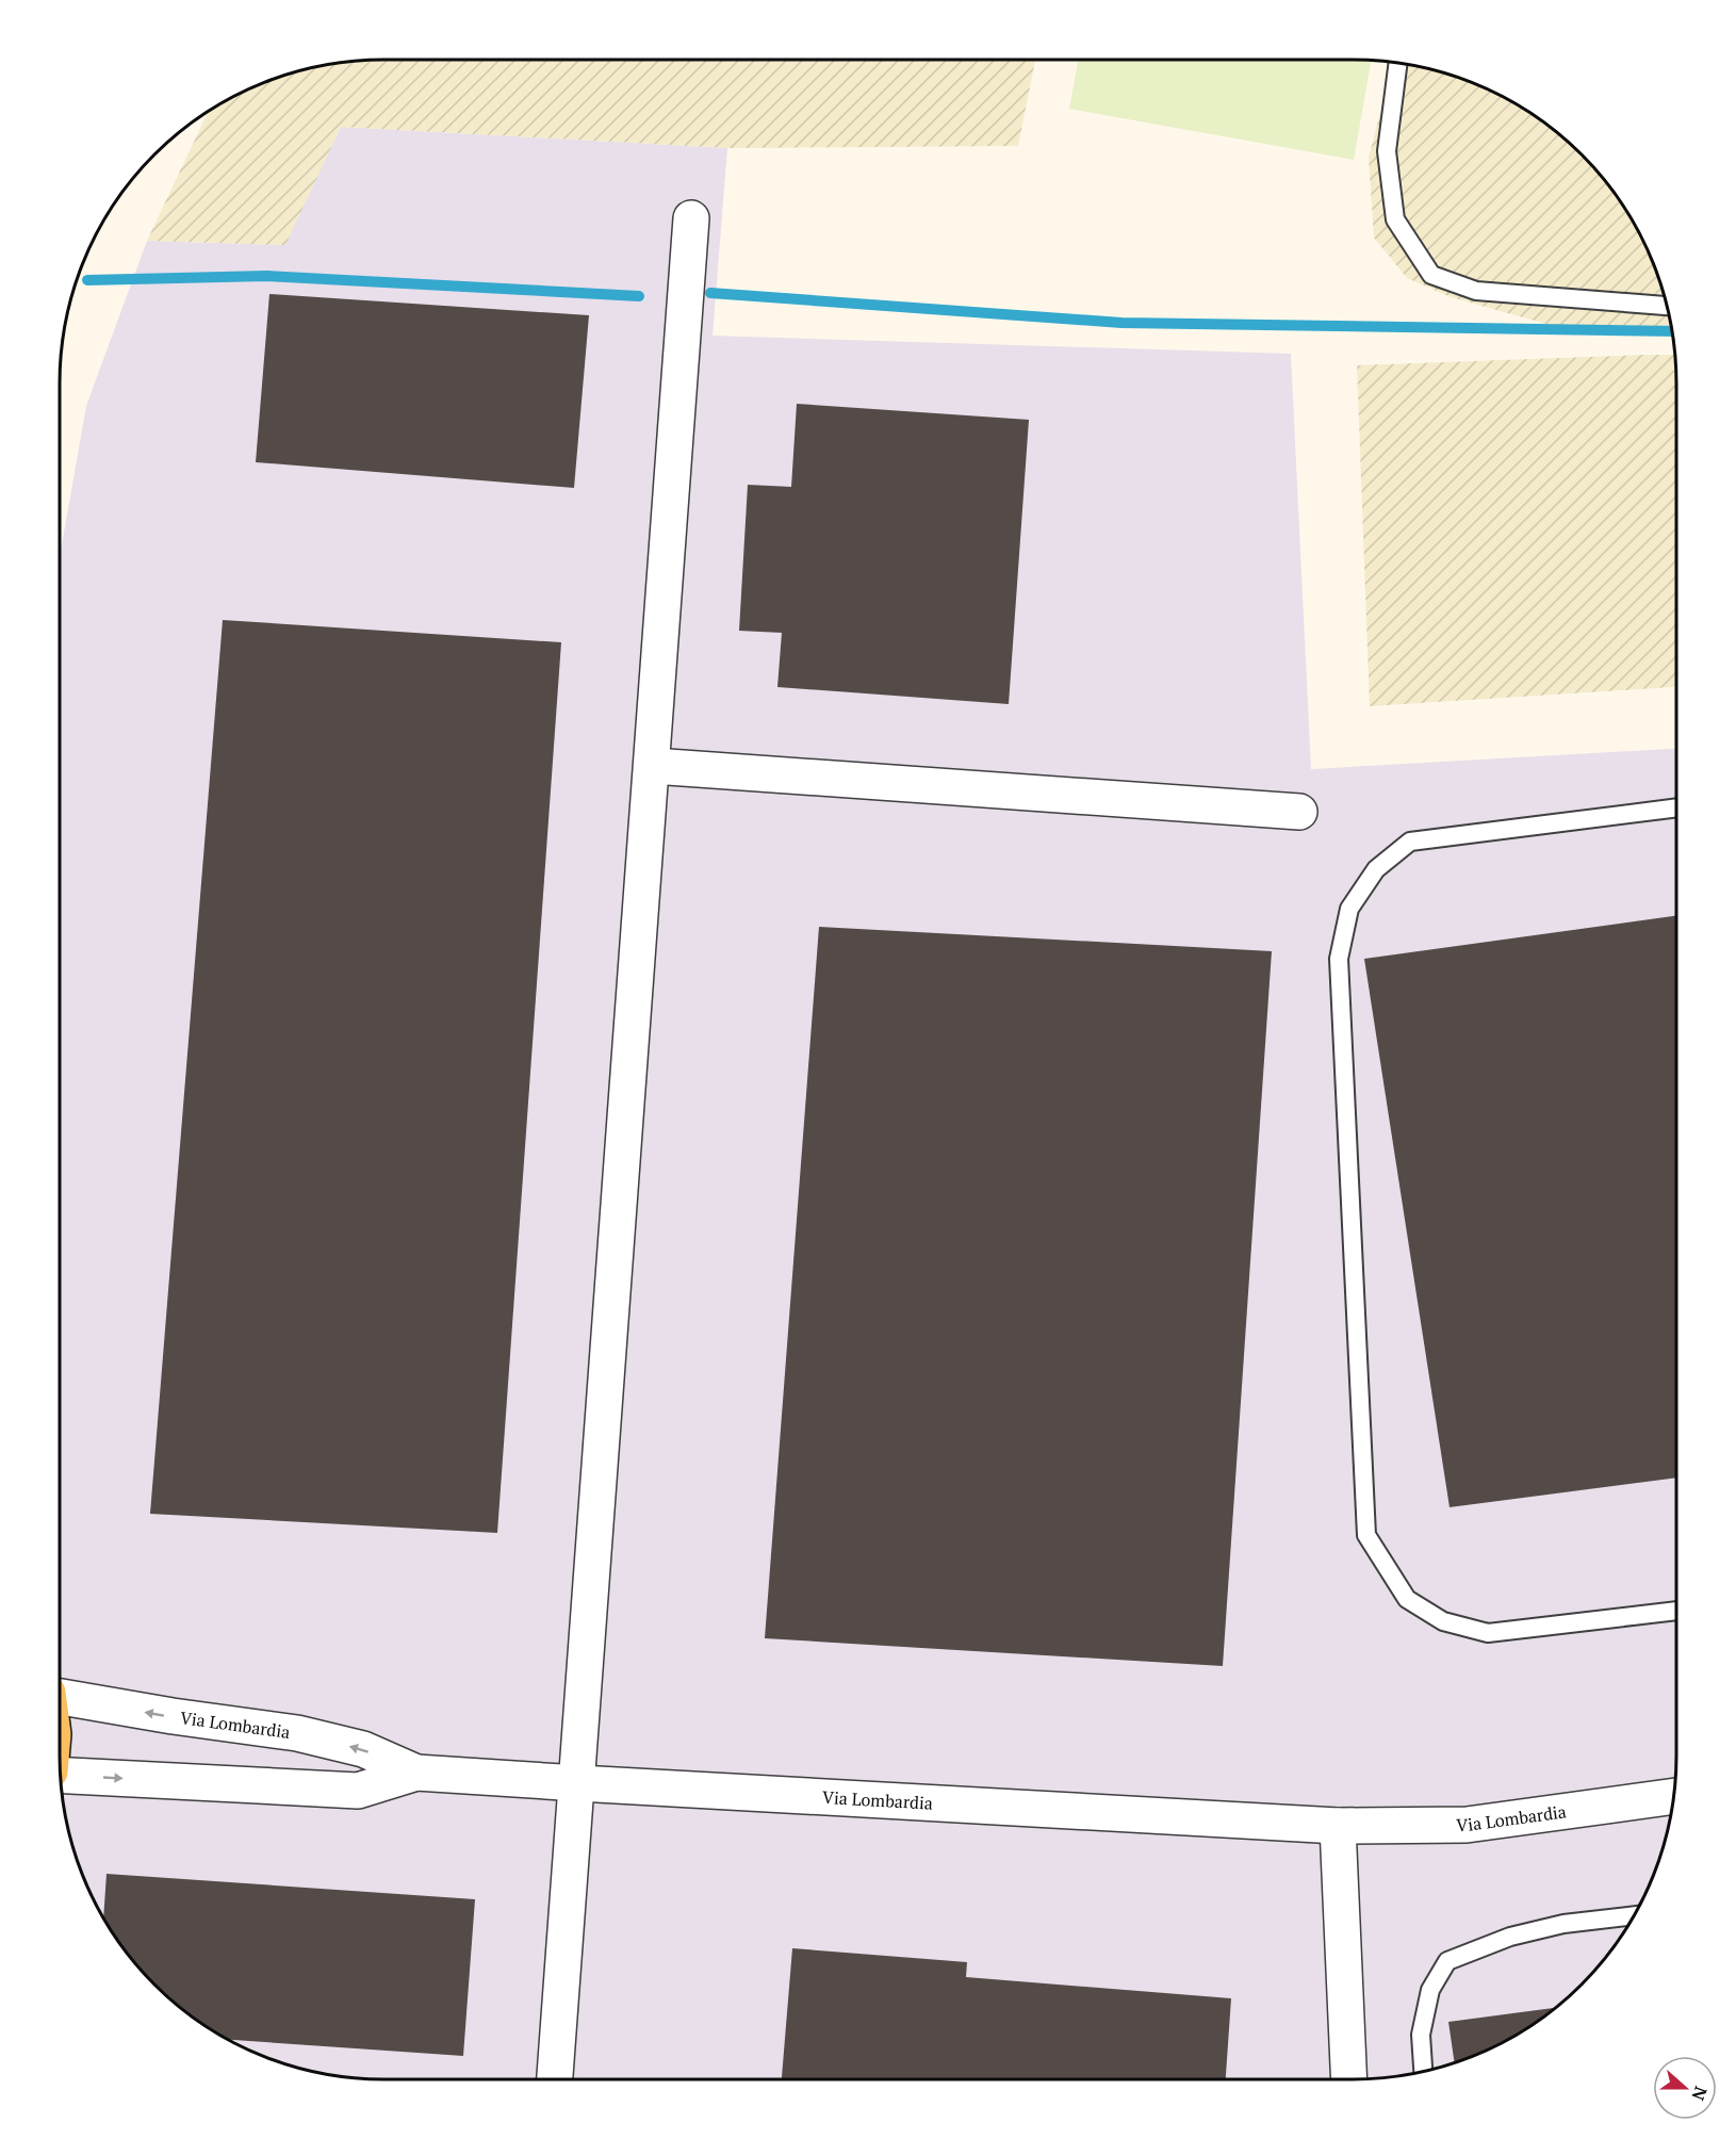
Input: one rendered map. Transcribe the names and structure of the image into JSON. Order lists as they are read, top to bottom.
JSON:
{
  "streets": {
    "street": ["Via Lombardia"]
  },
  "north": "right"
}
